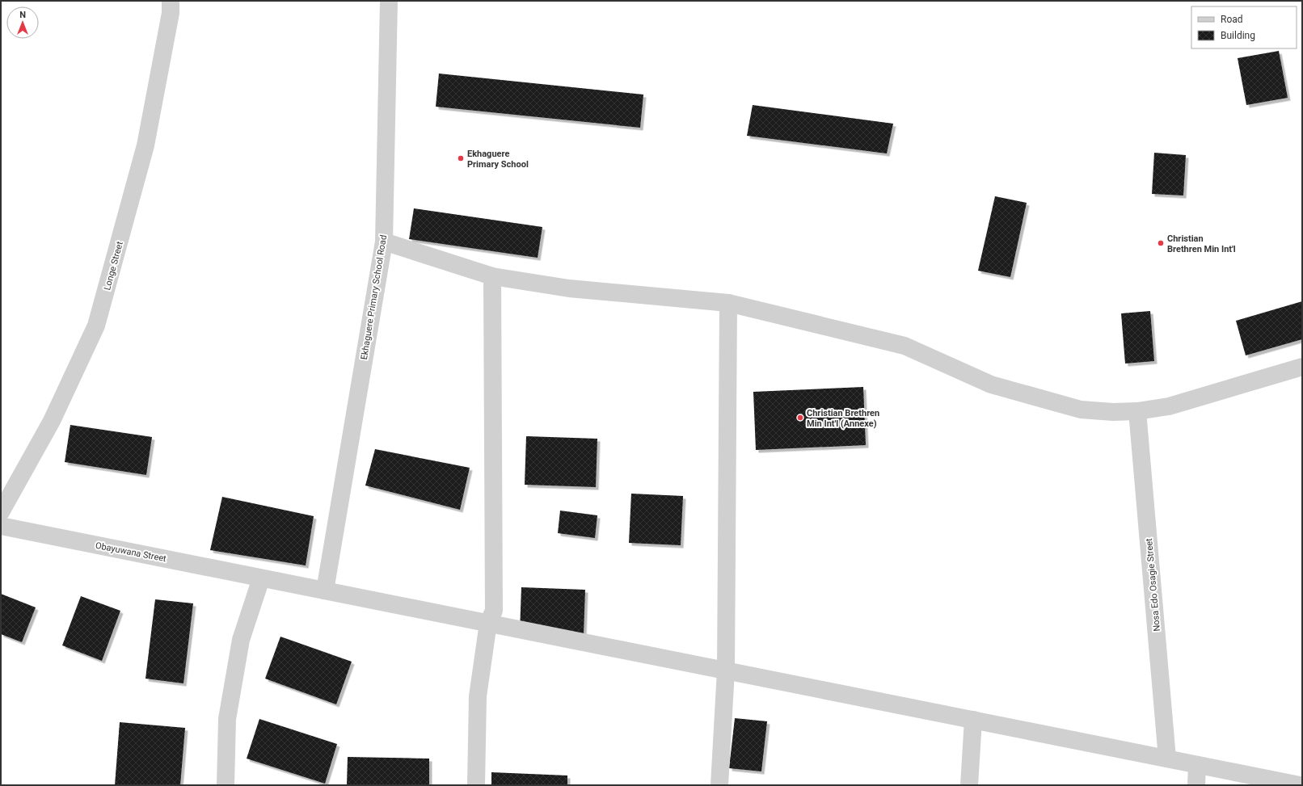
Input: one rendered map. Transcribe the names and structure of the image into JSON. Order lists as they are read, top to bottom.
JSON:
{
  "streets": {
    "street": [
      "Longe Street",
      "Ekhaguere Primary School Road",
      "Obayuwana Street",
      "Nosa Edo Osagie Street"
    ]
  },
  "crossings": [
    ["Ekhaguere Primary School Road", "Obayuwana Street"],
    ["Obayuwana Street", "Nosa Edo Osagie Street"]
  ],
  "places": ["Ekhaguere Primary School", "Christian Brethren Min Int'l", "Christian Brethren Min Int'l (Annexe)"],
  "legend": ["Road", "Building"],
  "north": "top"
}
